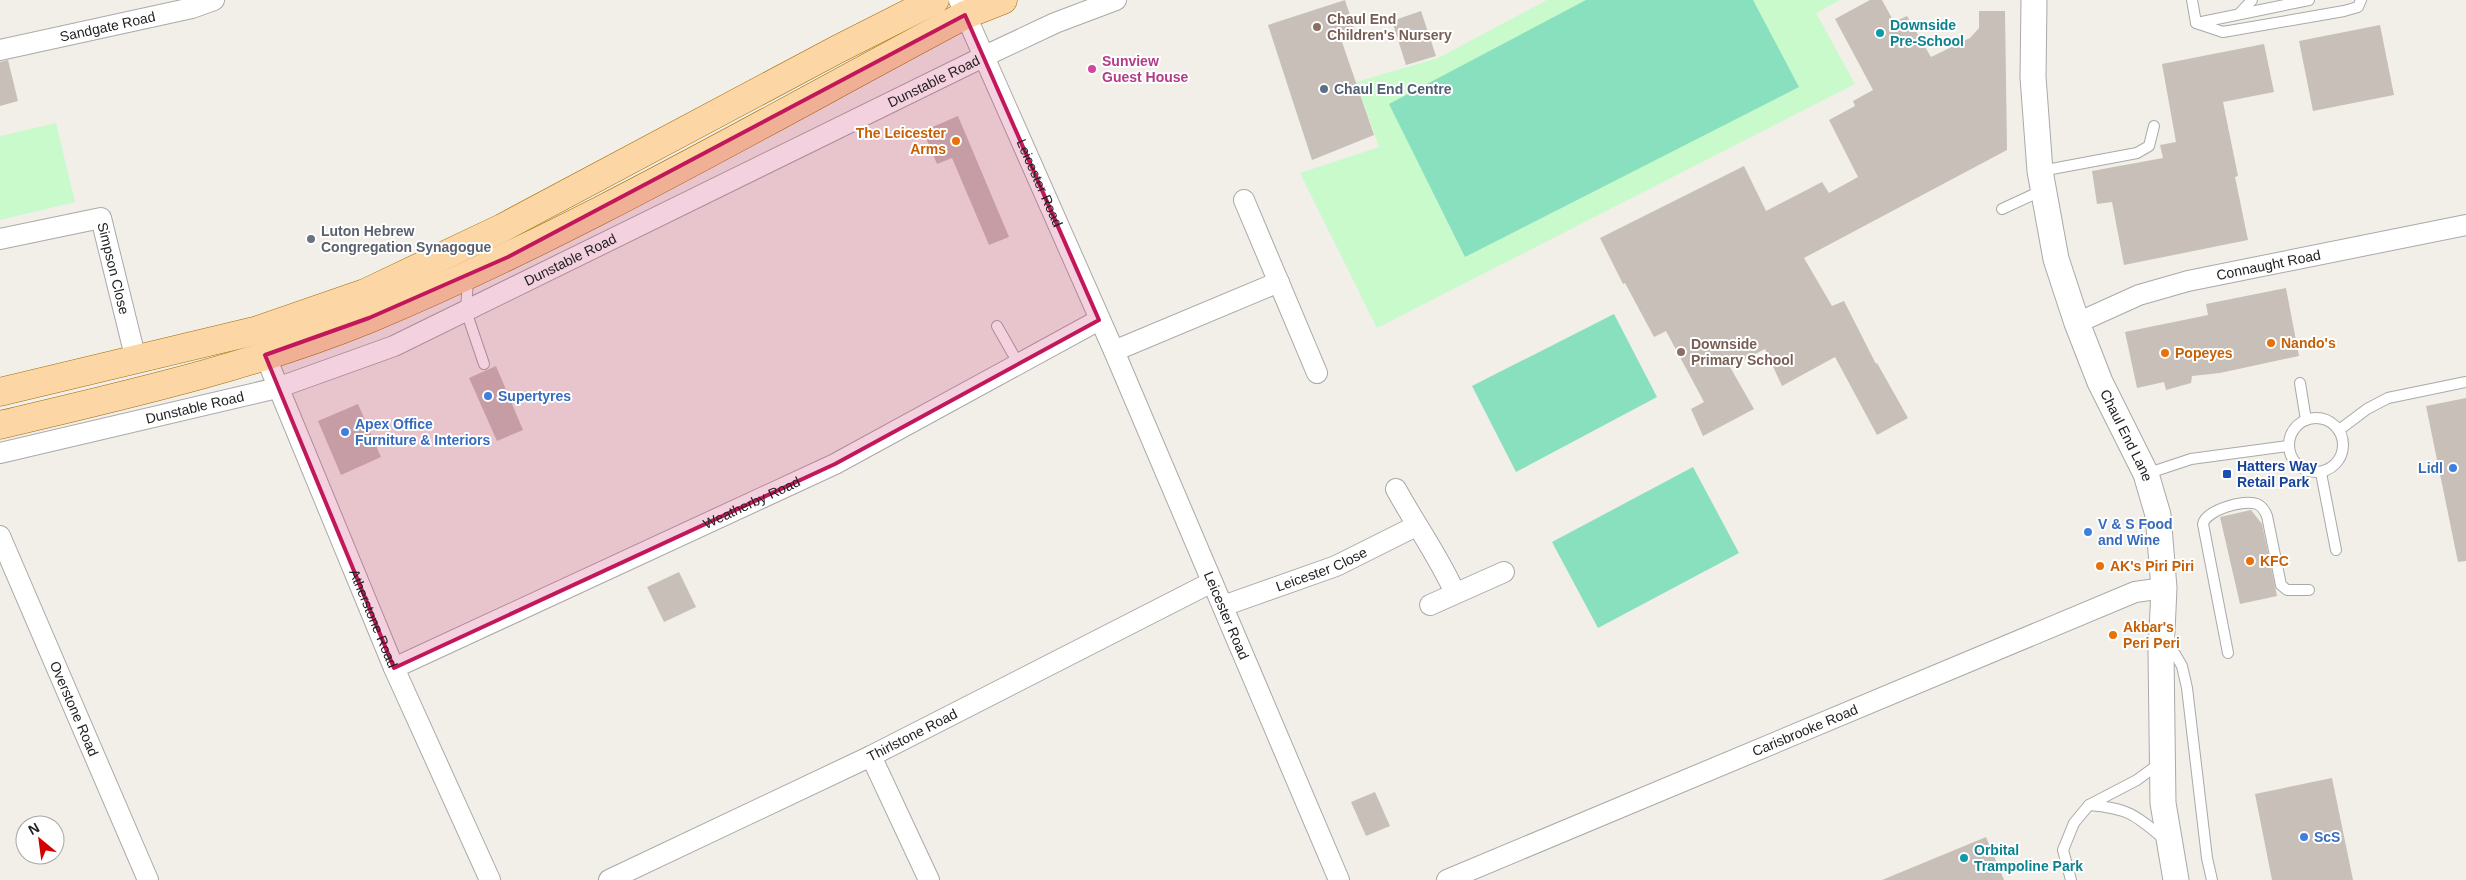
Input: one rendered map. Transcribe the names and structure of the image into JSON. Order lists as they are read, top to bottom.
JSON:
{
  "streets": {
    "main road": ["Dunstable Road"],
    "street": [
      "Sandgate Road",
      "Leicester Road",
      "Connaught Road",
      "Simpson Close",
      "Chaul End Lane",
      "Weatherby Road",
      "Leicester Close",
      "Atherstone Road",
      "Overstone Road",
      "Carisbrooke Road",
      "Thirlstone Road"
    ]
  },
  "crossings": [
    ["Dunstable Road", "Leicester Road"],
    ["Dunstable Road", "Atherstone Road"],
    ["Leicester Road", "Weatherby Road"],
    ["Leicester Road", "Leicester Close"],
    ["Leicester Road", "Thirlstone Road"],
    ["Connaught Road", "Chaul End Lane"],
    ["Chaul End Lane", "Carisbrooke Road"],
    ["Weatherby Road", "Atherstone Road"]
  ],
  "places": {
    "other": [
      "Chaul End Children's Nursery",
      "Downside Pre-School",
      "Sunview Guest House",
      "Chaul End Centre",
      "The Leicester Arms",
      "Luton Hebrew Congregation Synagogue",
      "Nando's",
      "Downside Primary School",
      "Popeyes",
      "Supertyres",
      "Apex Office Furniture & Interiors",
      "Lidl",
      "V & S Food and Wine",
      "KFC",
      "AK's Piri Piri",
      "Akbar's Peri Peri",
      "ScS",
      "Orbital Trampoline Park"
    ],
    "transit": ["Hatters Way Retail Park"]
  },
  "north": "top left"
}
